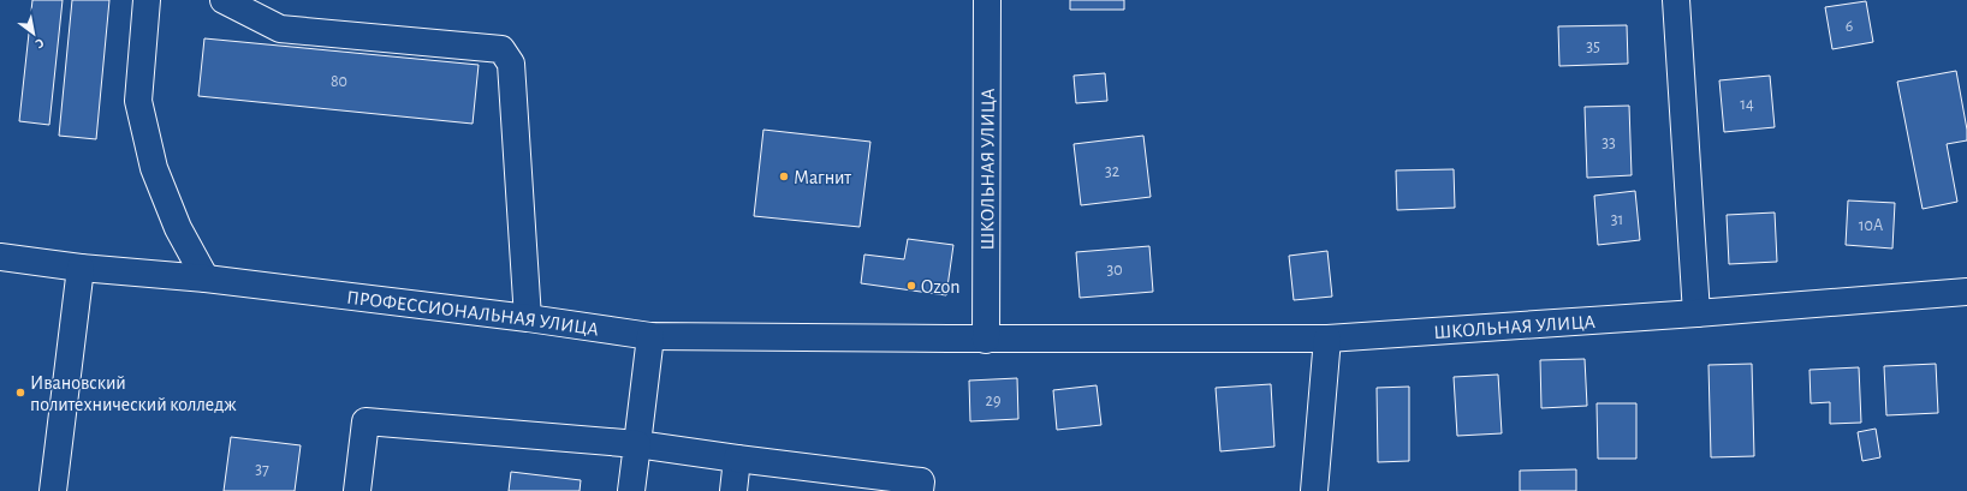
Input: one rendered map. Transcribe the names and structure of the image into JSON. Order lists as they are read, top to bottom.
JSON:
{
  "streets": {
    "street": ["ШКОЛЬНАЯ УЛИЦА", "ПРОФЕССИОНАЛЬНАЯ УЛИЦА"]
  },
  "crossings": [
    ["ШКОЛЬНАЯ УЛИЦА", "ПРОФЕССИОНАЛЬНАЯ УЛИЦА"]
  ],
  "places": ["Магнит", "Ozon", "Ивановский политехнический колледж"],
  "house_numbers": [
    "6",
    "35",
    "80",
    "14",
    "33",
    "32",
    "31",
    "10А",
    "30",
    "29",
    "37"
  ],
  "north": "bottom right"
}
